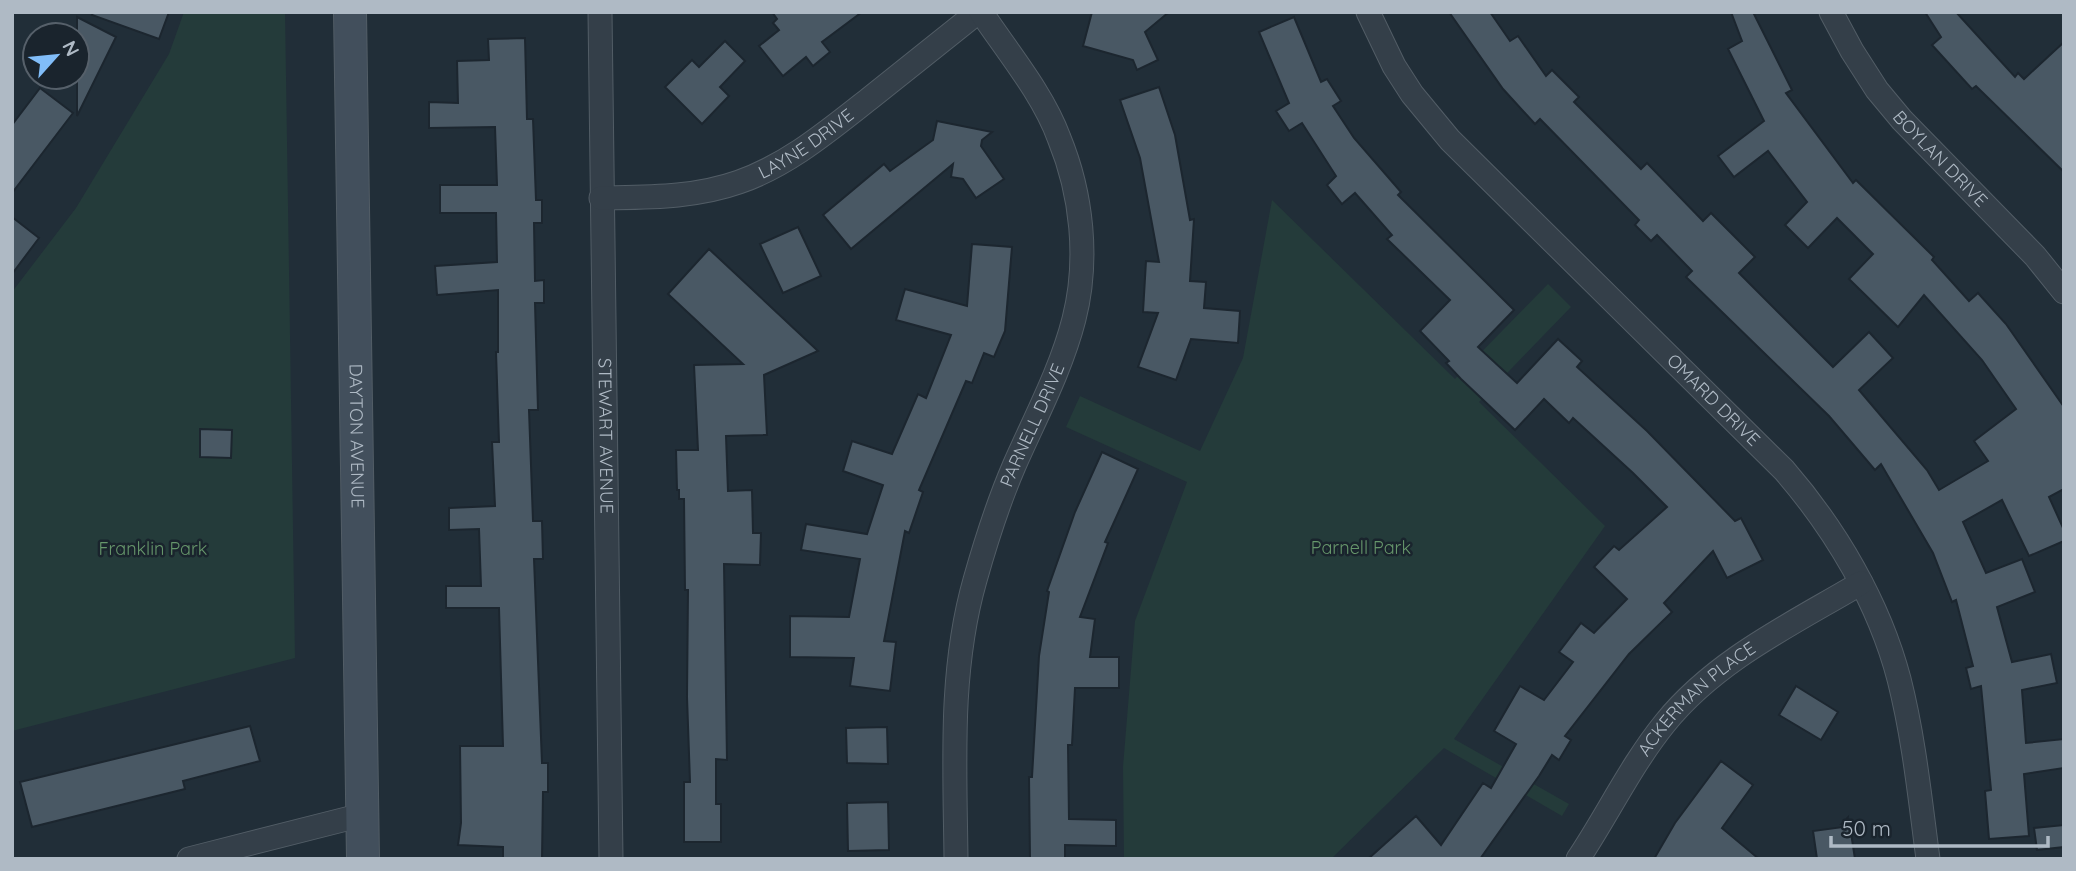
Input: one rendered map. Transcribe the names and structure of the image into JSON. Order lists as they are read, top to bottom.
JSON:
{
  "streets": {
    "main road": ["DAYTON AVENUE"],
    "street": [
      "LAYNE DRIVE",
      "BOYLAN DRIVE",
      "OMARD DRIVE",
      "PARNELL DRIVE",
      "STEWART AVENUE",
      "ACKERMAN PLACE"
    ]
  },
  "crossings": [
    ["LAYNE DRIVE", "PARNELL DRIVE"],
    ["LAYNE DRIVE", "STEWART AVENUE"],
    ["OMARD DRIVE", "ACKERMAN PLACE"]
  ],
  "parks": ["Parnell Park", "Franklin Park"],
  "scale_bar": "50 m",
  "north": "top right"
}
